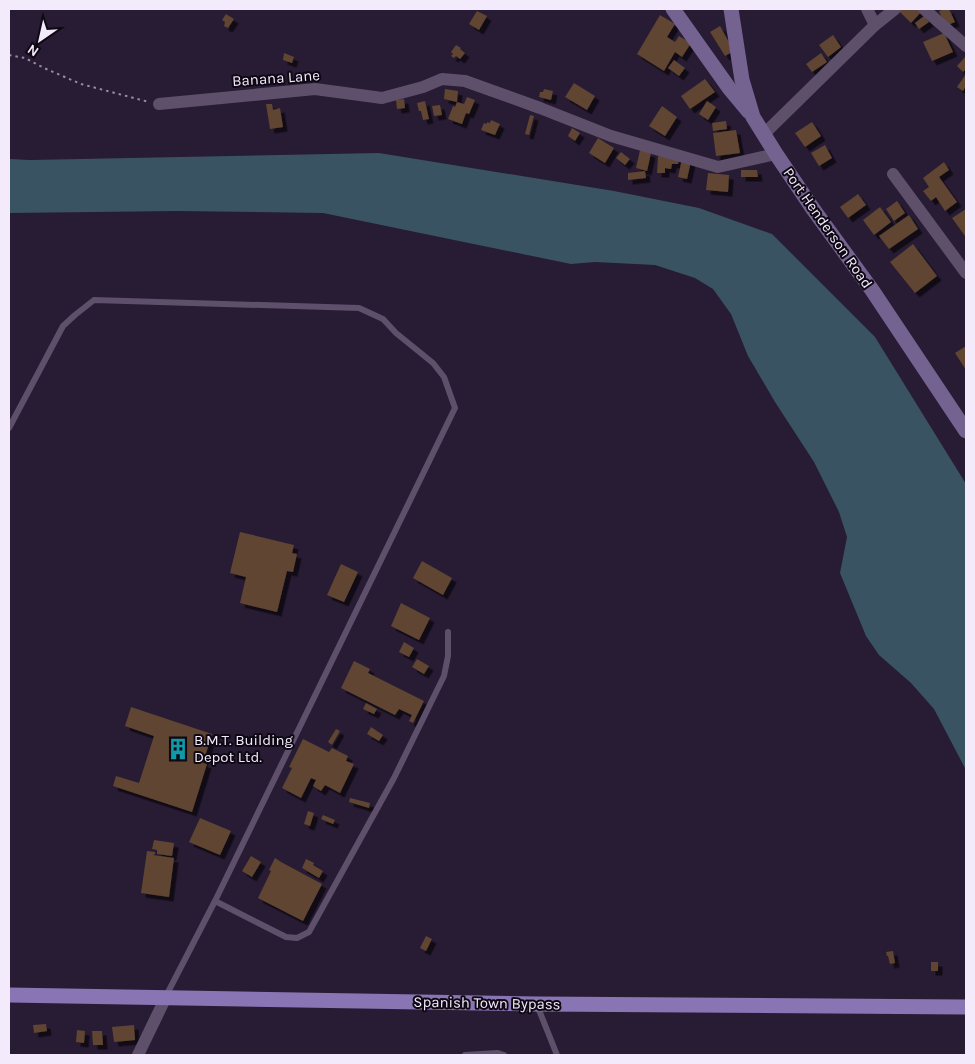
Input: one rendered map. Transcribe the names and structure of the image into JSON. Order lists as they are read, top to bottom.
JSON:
{
  "streets": {
    "main road": ["Spanish Town Bypass"],
    "street": ["Banana Lane", "Port Henderson Road"]
  },
  "crossings": [
    ["Banana Lane", "Port Henderson Road"]
  ],
  "places": {
    "building": ["B.M.T. Building Depot Ltd."]
  },
  "north": "bottom left"
}
